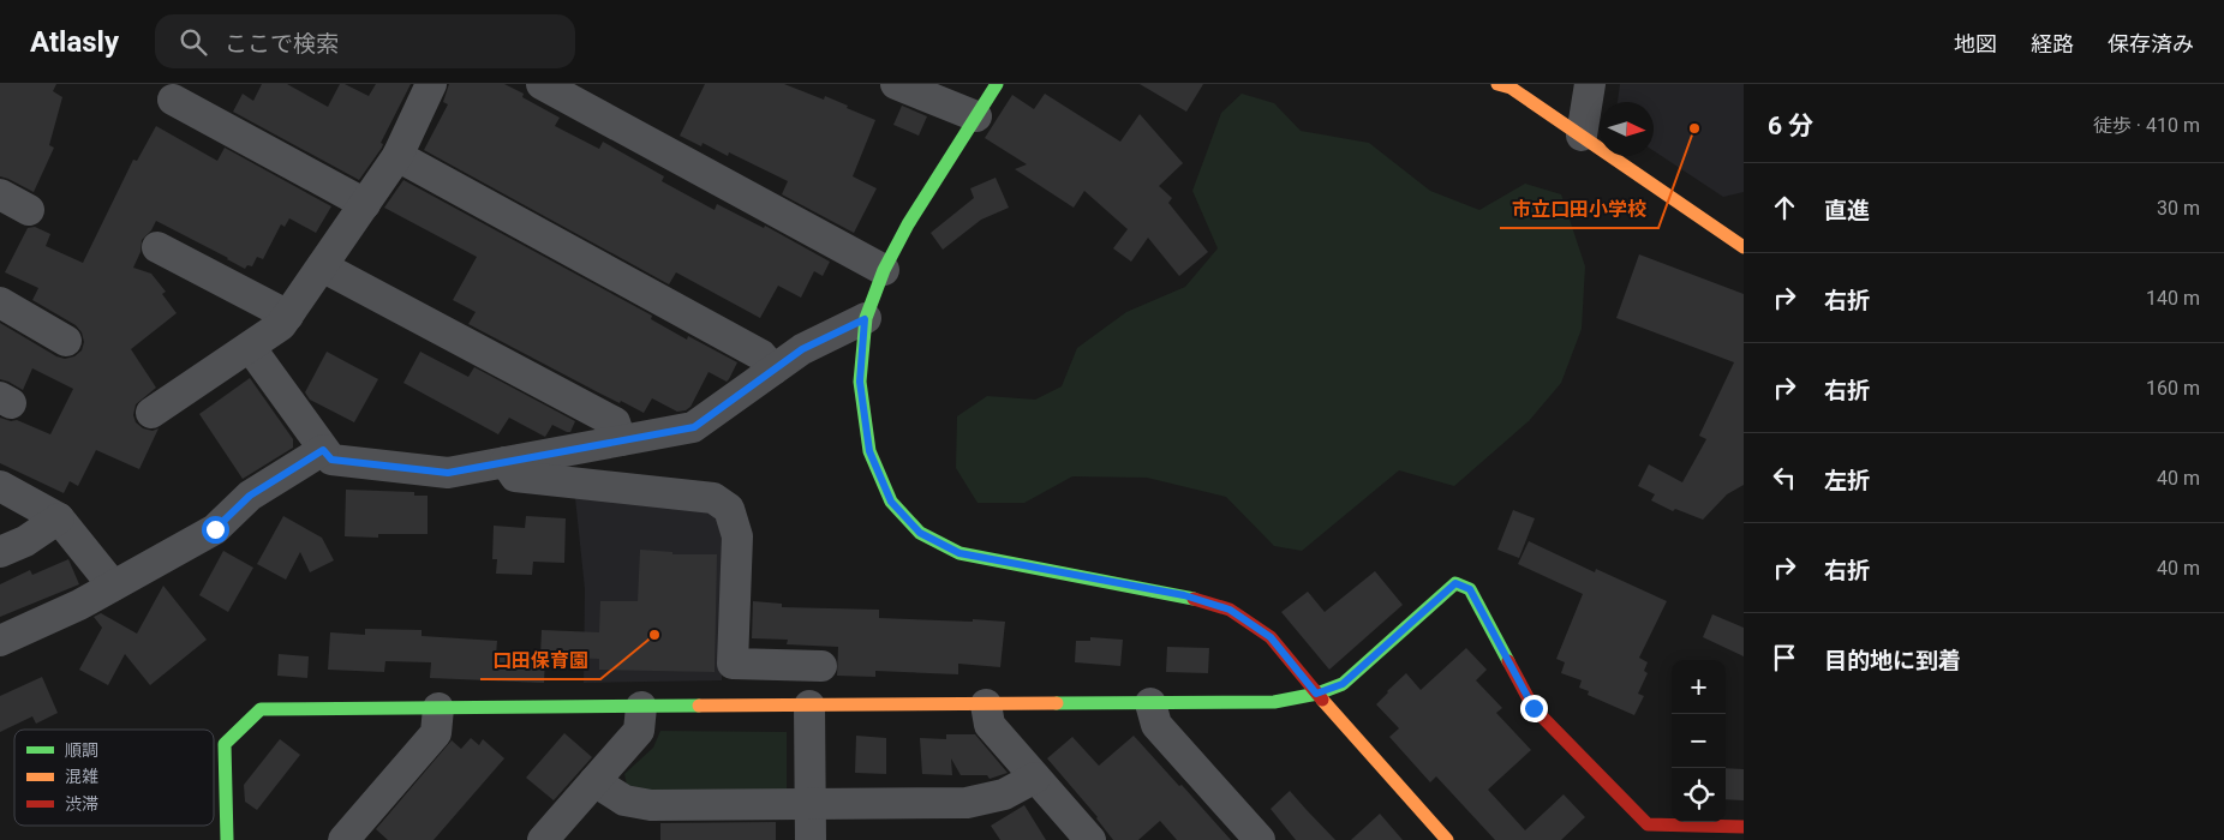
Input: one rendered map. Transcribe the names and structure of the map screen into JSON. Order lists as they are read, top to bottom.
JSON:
{
  "places": ["市立口田小学校", "口田保育園"],
  "legend": ["順調", "混雑", "渋滞"],
  "north": "right",
  "page": {
    "header": "Atlasly",
    "search": "ここで検索",
    "nav": ["地図", "経路", "保存済み"],
    "heading": ["6 分", "徒歩 · 410 m"],
    "list": [
      ["直進", "30 m"],
      ["右折", "140 m"],
      ["右折", "160 m"],
      ["左折", "40 m"],
      ["右折", "40 m"],
      "目的地に到着"
    ],
    "map_buttons": ["+", "−"]
  }
}
